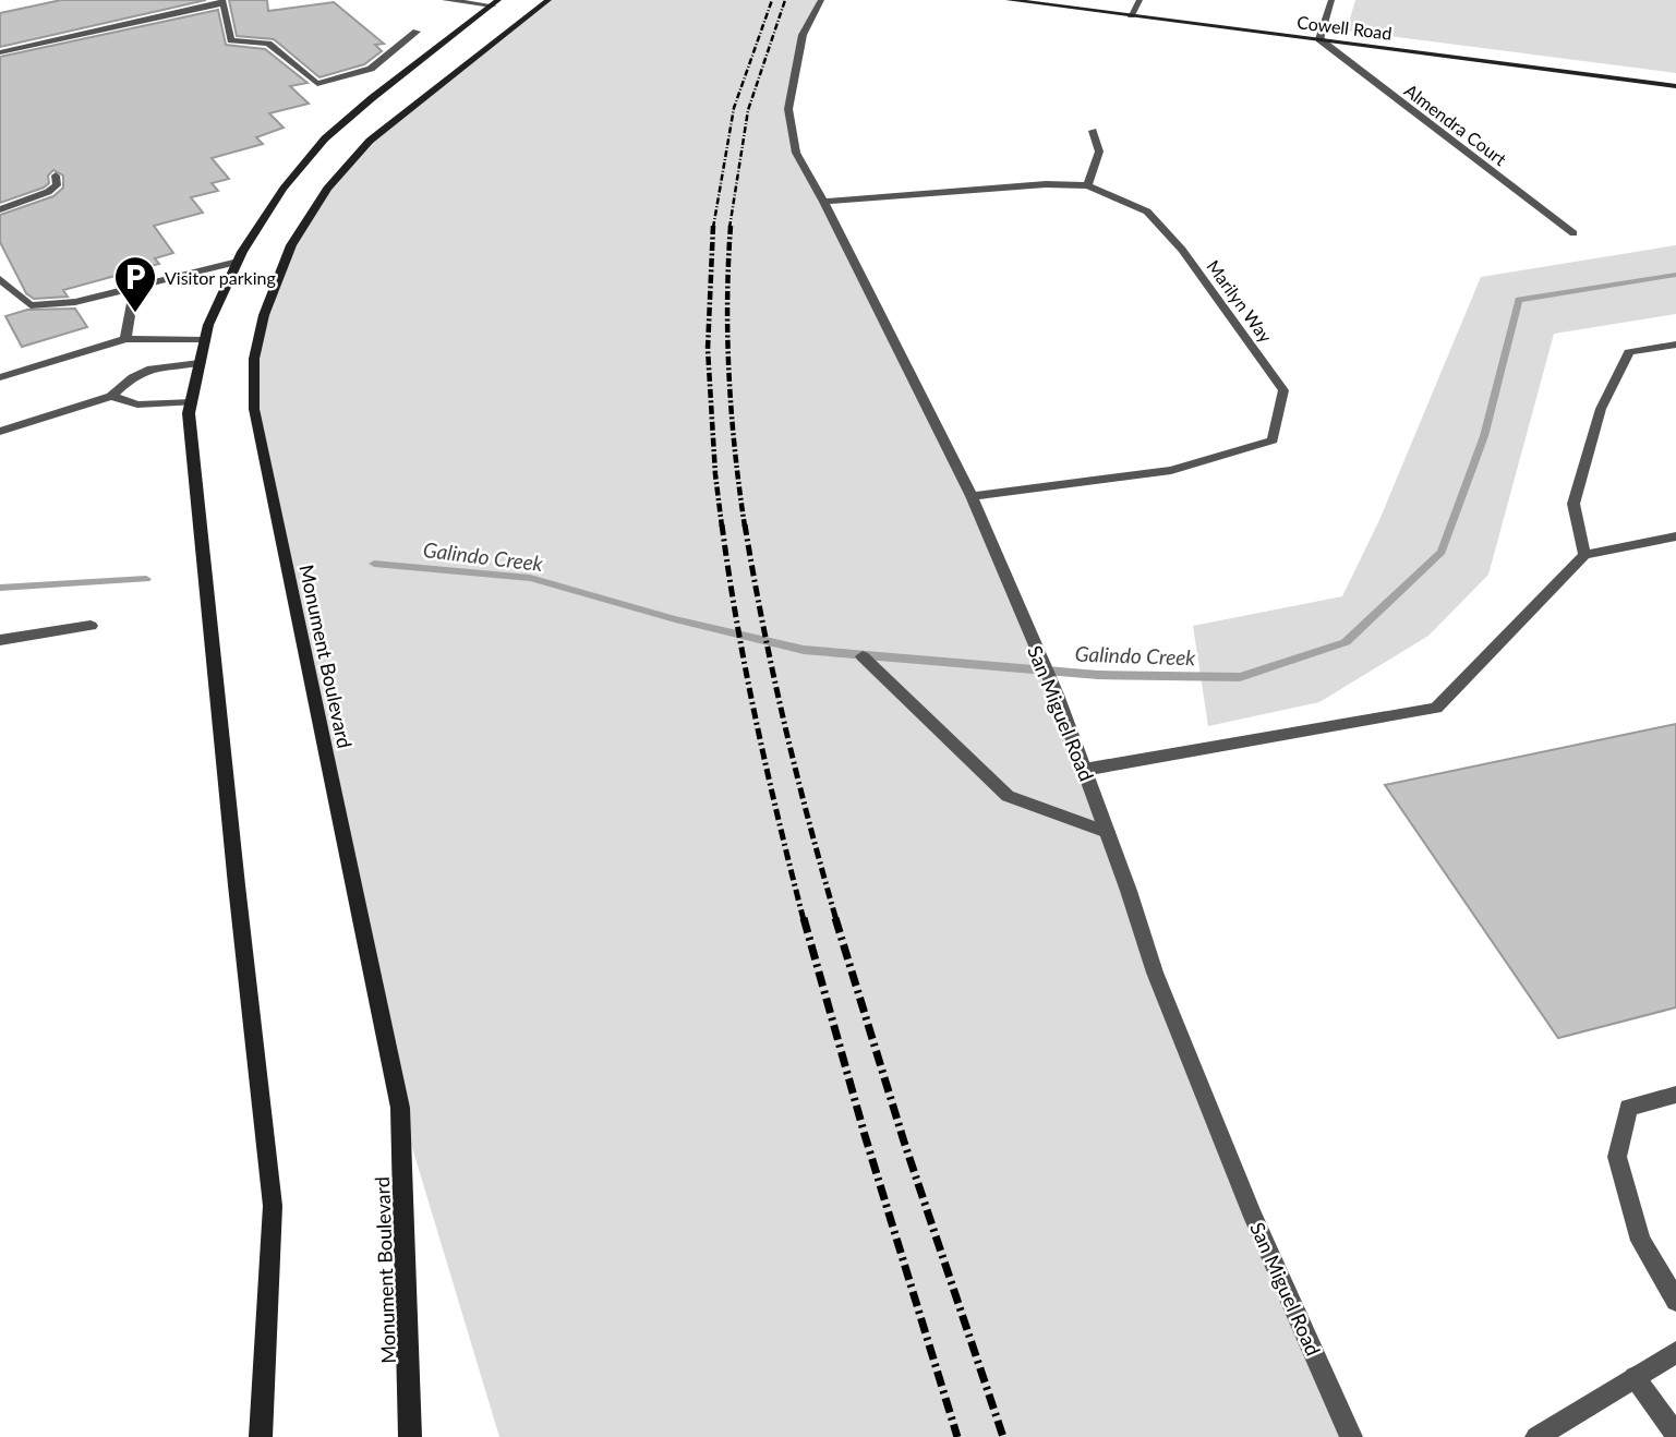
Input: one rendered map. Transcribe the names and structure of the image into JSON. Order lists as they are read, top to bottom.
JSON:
{
  "streets": {
    "main road": ["Cowell Road", "Monument Boulevard"],
    "street": ["Almendra Court", "Marilyn Way", "San Miguel Road"]
  },
  "crossings": [
    ["Cowell Road", "Almendra Court"],
    ["Marilyn Way", "San Miguel Road"]
  ],
  "water": ["Galindo Creek"],
  "places": {
    "parking": ["Visitor parking"]
  }
}
